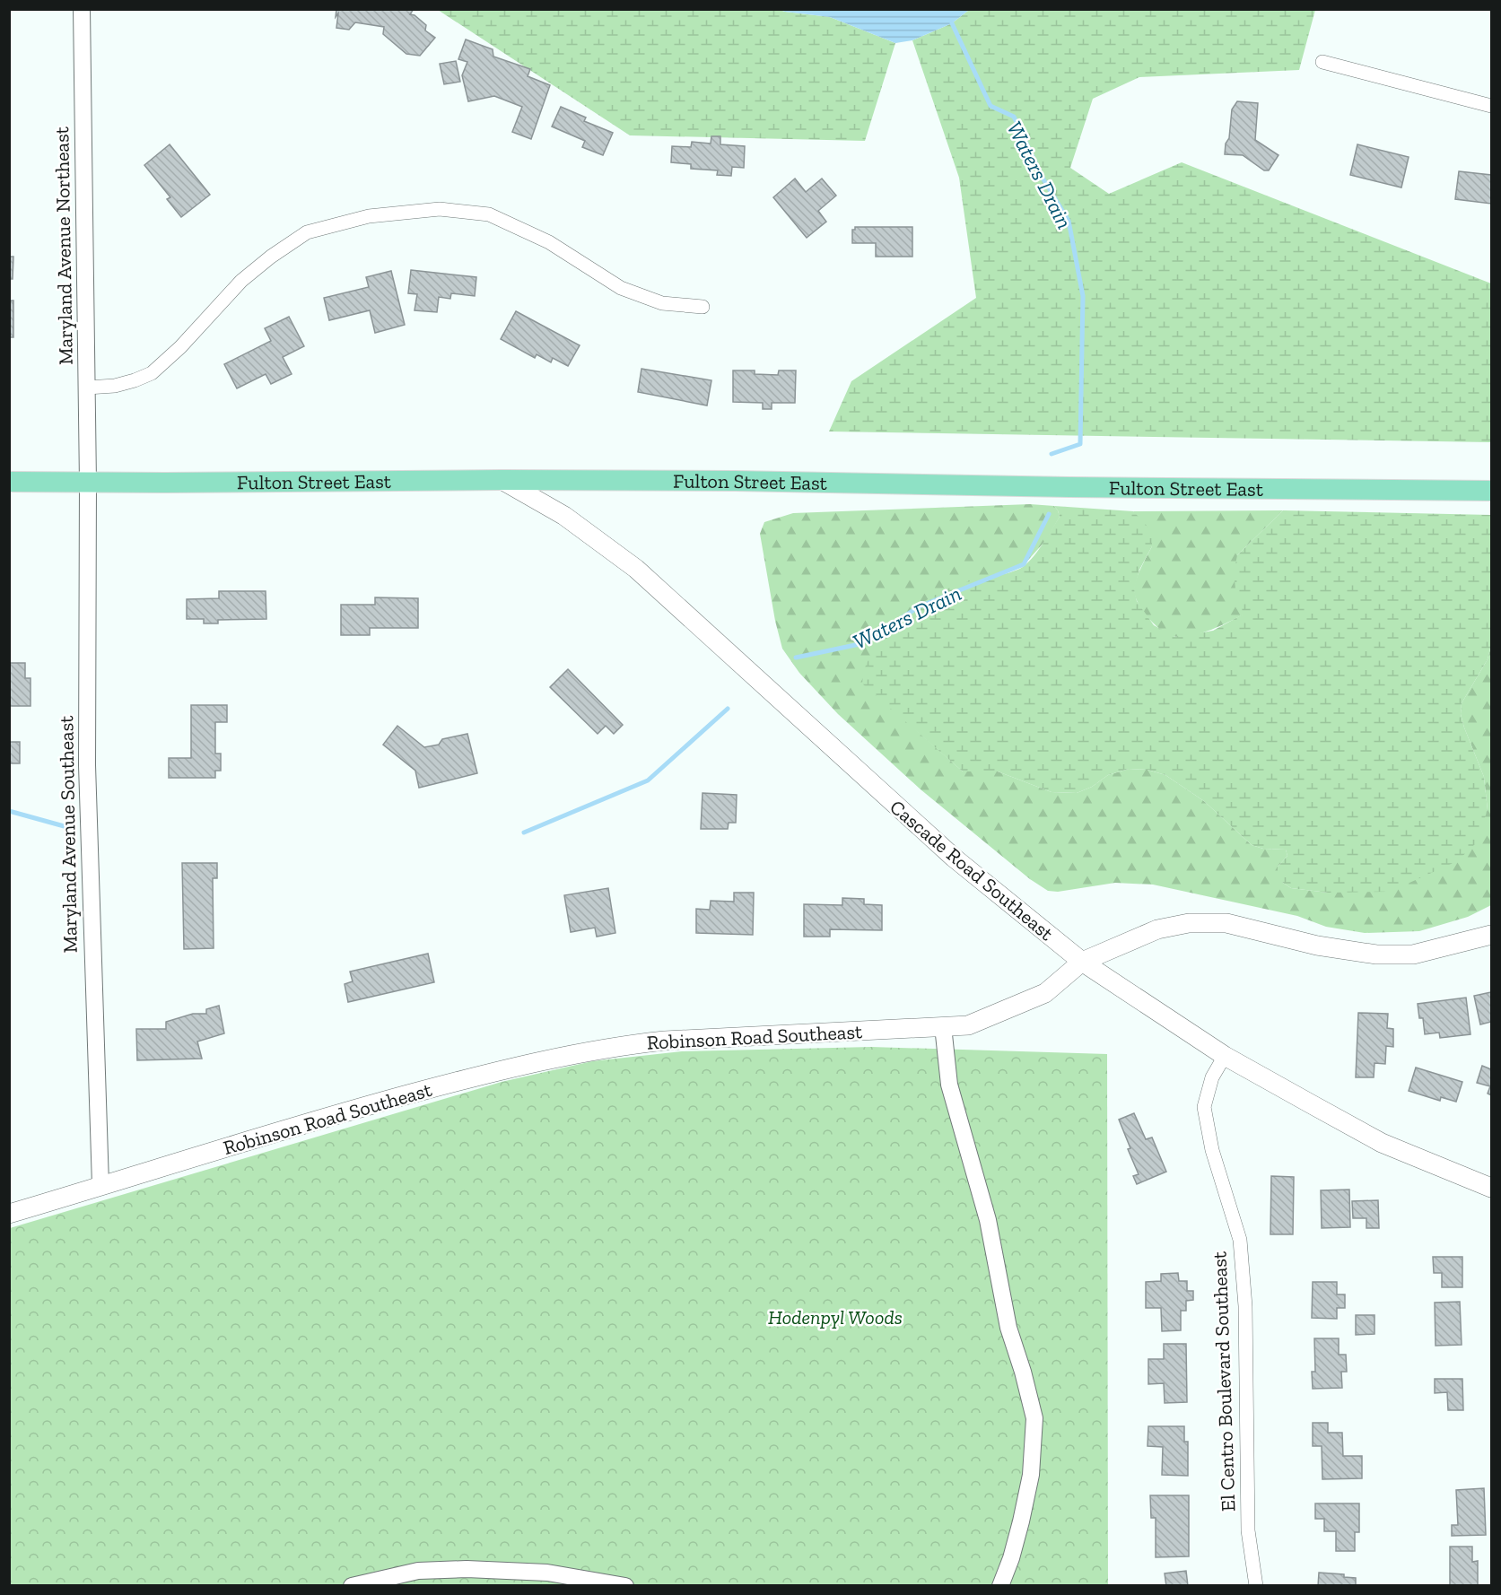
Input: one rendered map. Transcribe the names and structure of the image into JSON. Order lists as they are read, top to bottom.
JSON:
{
  "streets": {
    "main road": ["Fulton Street East", "Cascade Road Southeast", "Robinson Road Southeast"],
    "street": ["Maryland Avenue Northeast", "Maryland Avenue Southeast", "El Centro Boulevard Southeast"]
  },
  "crossings": [
    ["Maryland Avenue Northeast", "Fulton Street East"],
    ["Maryland Avenue Northeast", "Maryland Avenue Southeast"],
    ["Fulton Street East", "Maryland Avenue Southeast"],
    ["Fulton Street East", "Cascade Road Southeast"],
    ["Maryland Avenue Southeast", "Robinson Road Southeast"],
    ["Cascade Road Southeast", "Robinson Road Southeast"],
    ["Cascade Road Southeast", "El Centro Boulevard Southeast"]
  ],
  "water": ["Waters Drain"],
  "parks": ["Hodenpyl Woods"]
}
